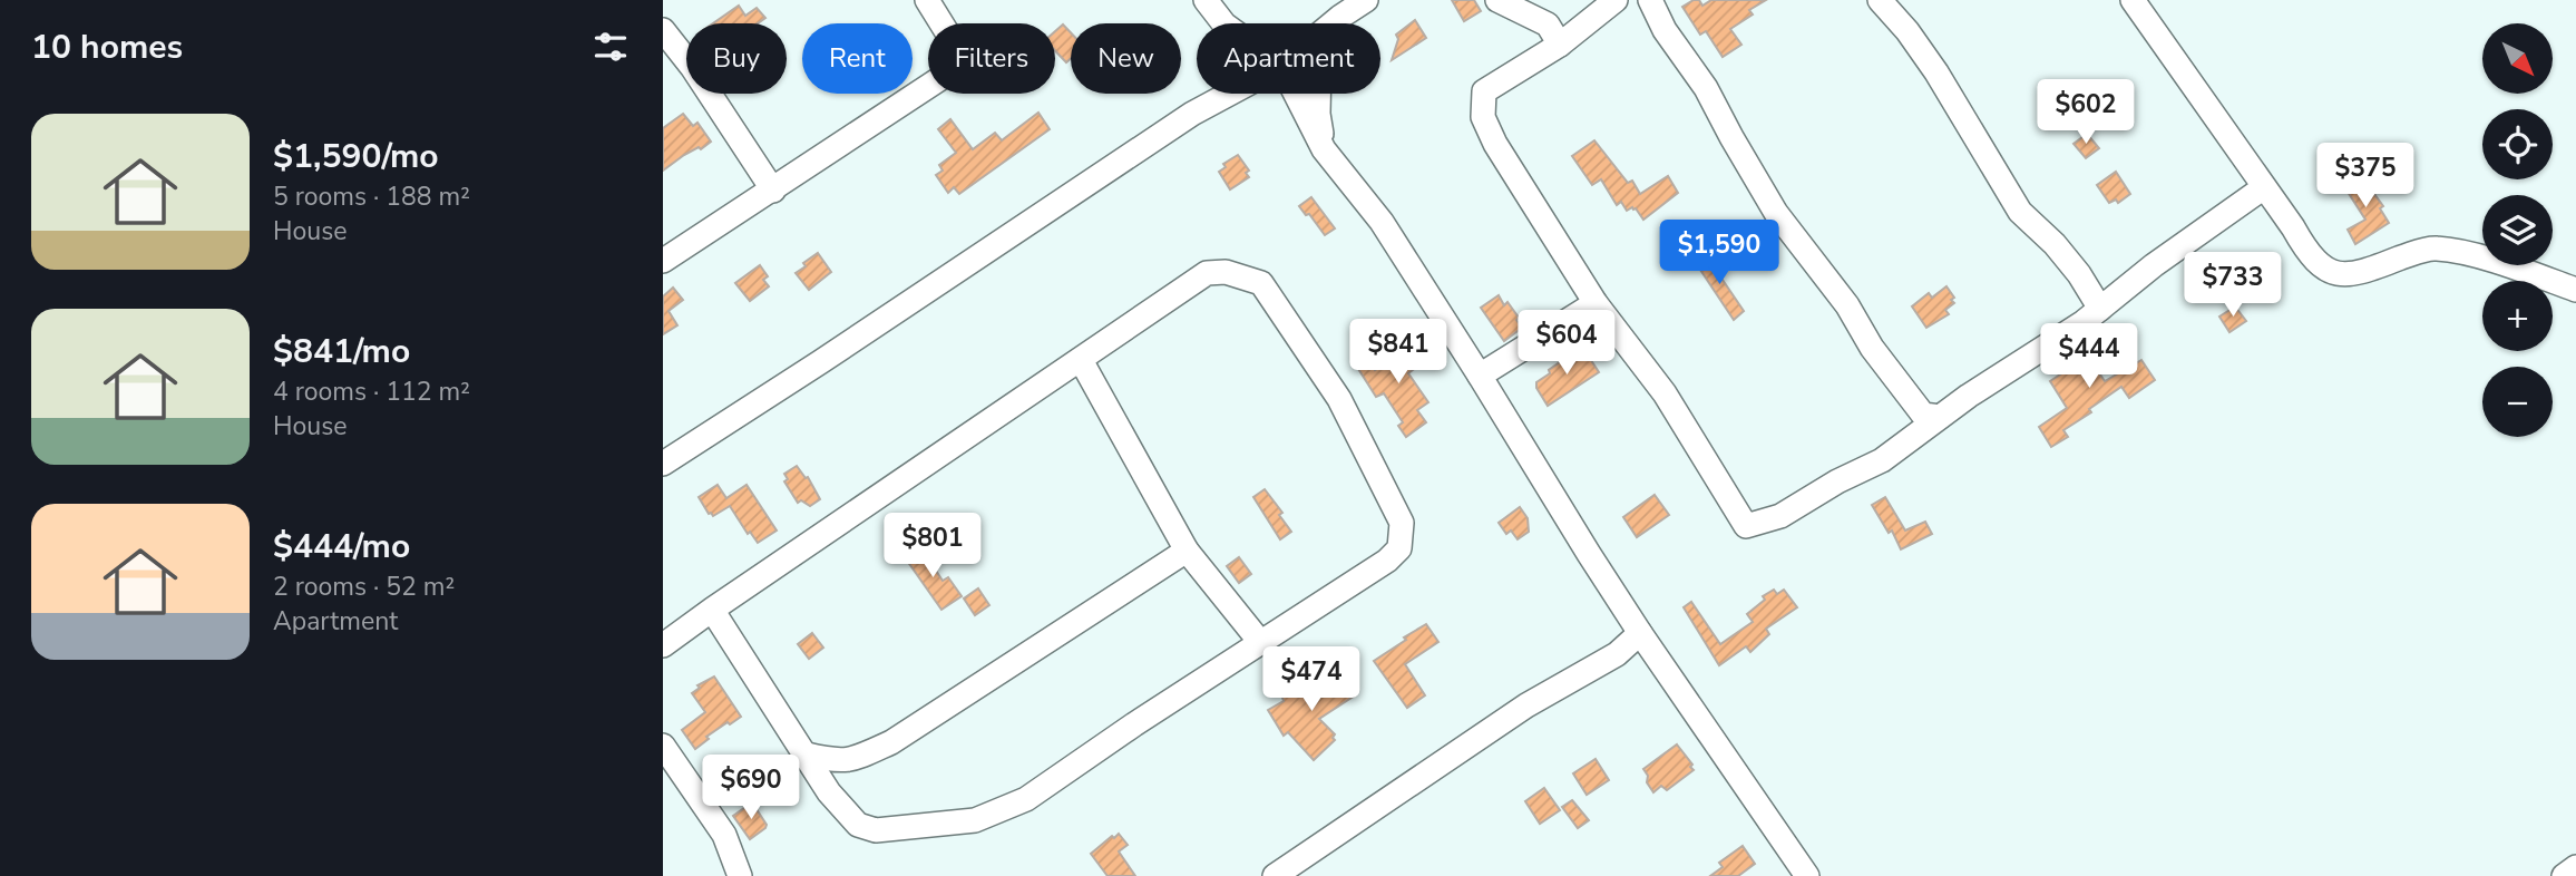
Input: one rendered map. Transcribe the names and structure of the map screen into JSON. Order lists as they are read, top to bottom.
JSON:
{
  "north": "bottom right",
  "page": {
    "heading": "10 homes",
    "map_buttons": ["+", "−"],
    "chip": [
      "Buy",
      "Rent",
      "Filters",
      "New",
      "Apartment"
    ],
    "price": [
      "$602",
      "$375",
      "$1,590",
      "$733",
      "$604",
      "$841",
      "$444",
      "$801",
      "$474",
      "$690"
    ],
    "list": [
      {
        "name": "$1,590/mo",
        "note": "5 rooms · 188 m² · House"
      },
      {
        "name": "$841/mo",
        "note": "4 rooms · 112 m² · House"
      },
      {
        "name": "$444/mo",
        "note": "2 rooms · 52 m² · Apartment"
      }
    ]
  }
}
